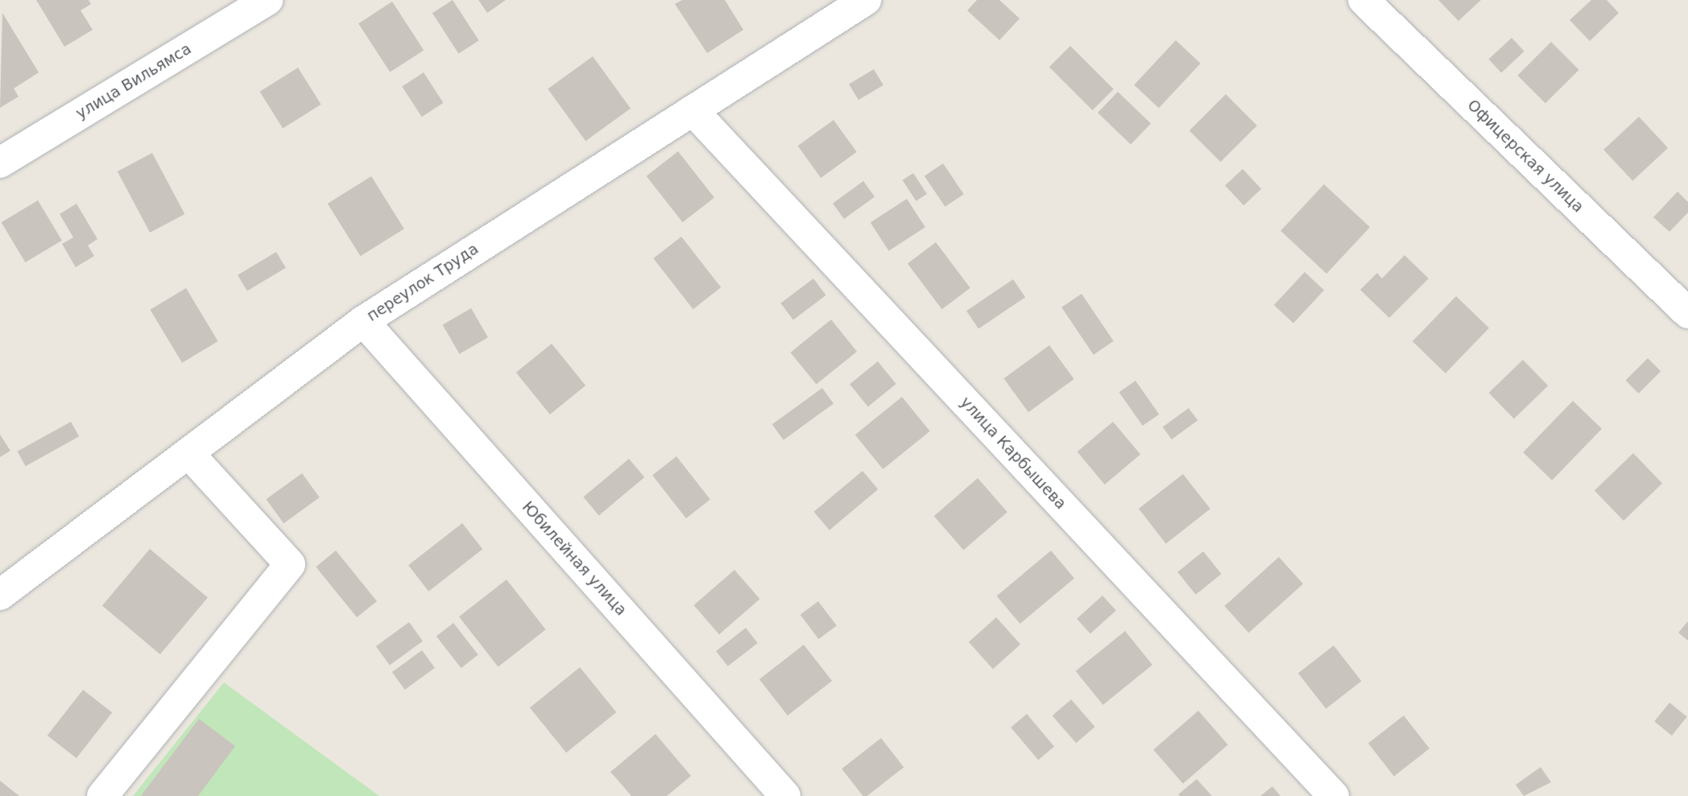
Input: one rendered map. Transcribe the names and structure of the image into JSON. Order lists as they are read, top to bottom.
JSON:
{
  "streets": {
    "street": [
      "улица Вильямса",
      "Офицерская улица",
      "переулок Труда",
      "улица Карбышева",
      "Юбилейная улица"
    ]
  },
  "crossings": [
    ["переулок Труда", "улица Карбышева"],
    ["переулок Труда", "Юбилейная улица"]
  ]
}
